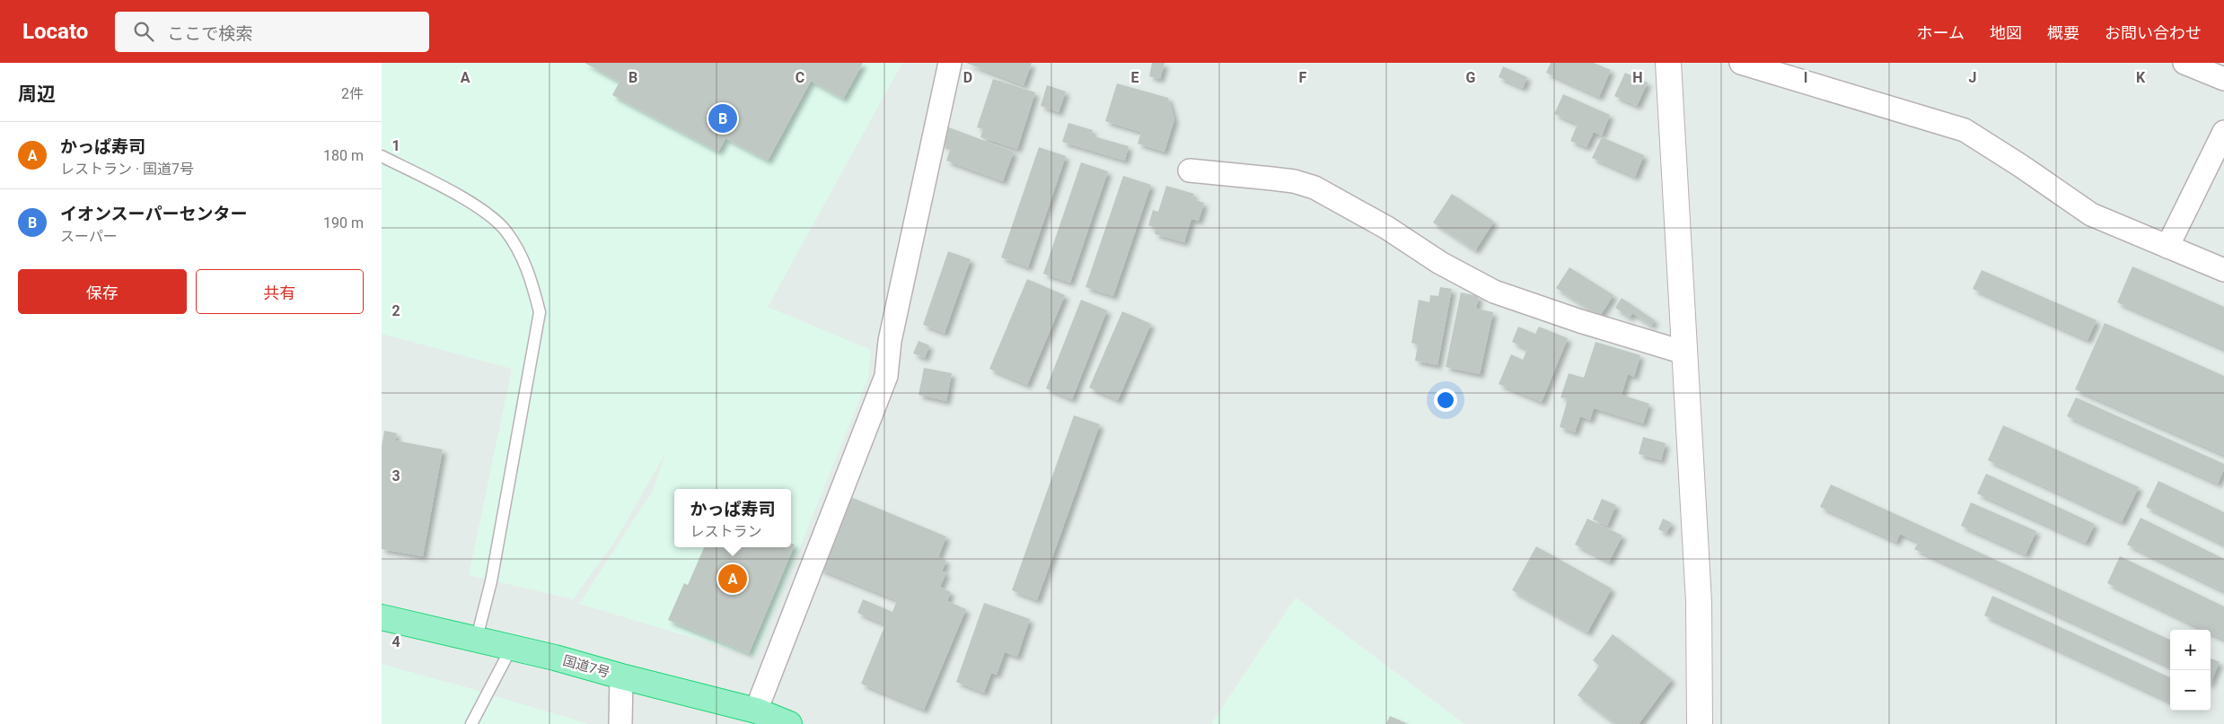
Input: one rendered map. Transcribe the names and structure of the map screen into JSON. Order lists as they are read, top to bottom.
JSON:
{
  "streets": {
    "highway": ["国道7号"]
  },
  "page": {
    "header": "Locato",
    "search": "ここで検索",
    "nav": [
      "ホーム",
      "地図",
      "概要",
      "お問い合わせ"
    ],
    "heading": ["周辺", "2件"],
    "pins": ["B", "A"],
    "list": [
      {
        "mark": "A",
        "name": "かっぱ寿司",
        "note": "レストラン · 国道7号",
        "value": "180 m"
      },
      {
        "mark": "B",
        "name": "イオンスーパーセンター",
        "note": "スーパー",
        "value": "190 m"
      }
    ],
    "buttons": ["保存", "共有"],
    "popup": ["かっぱ寿司", "レストラン"],
    "map_buttons": ["+", "−"]
  },
  "grid": {
    "columns": [
      "A",
      "B",
      "C",
      "D",
      "E",
      "F",
      "G",
      "H",
      "I",
      "J",
      "K"
    ],
    "rows": [
      "1",
      "2",
      "3",
      "4"
    ]
  }
}
